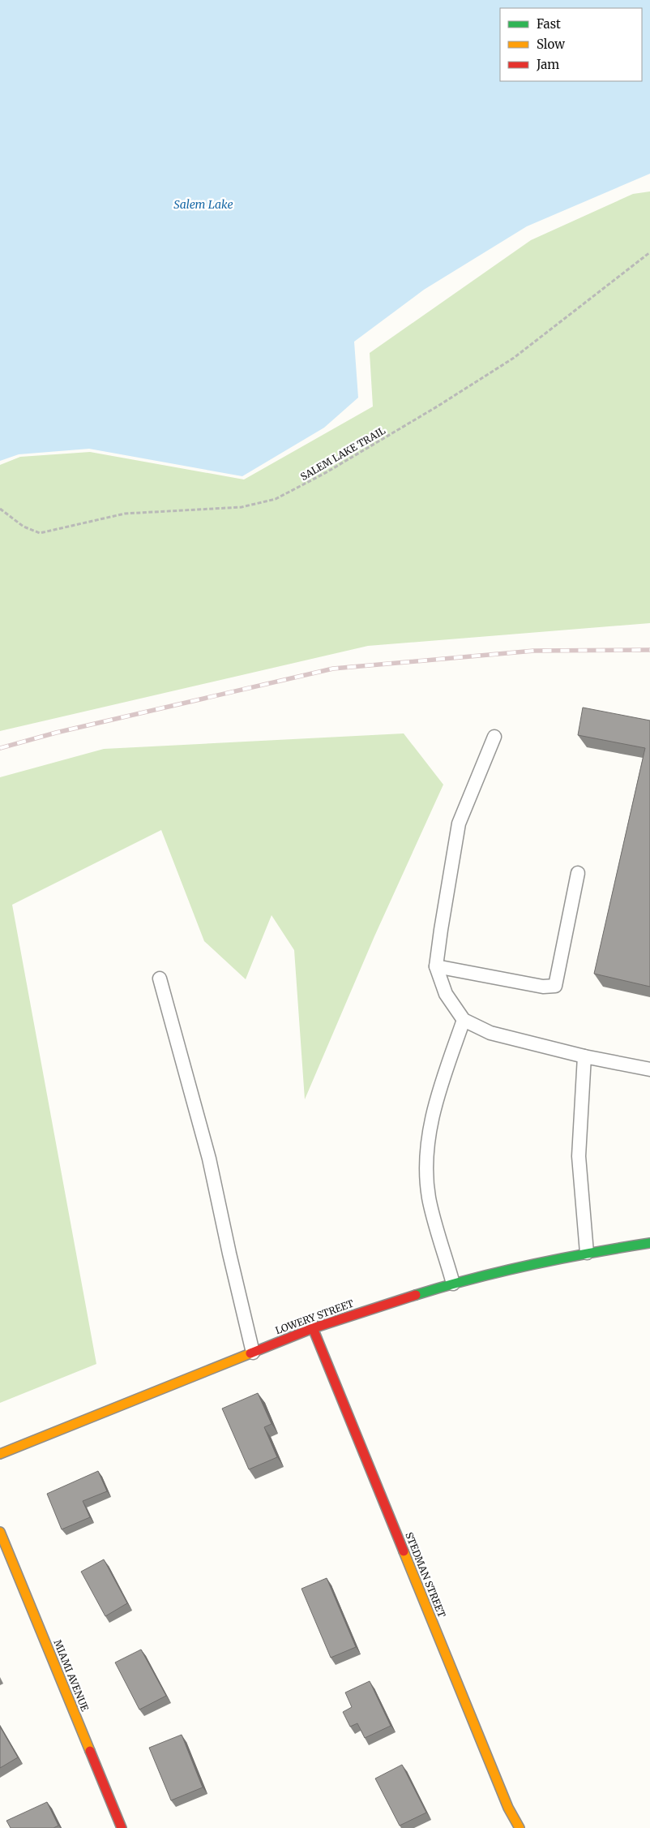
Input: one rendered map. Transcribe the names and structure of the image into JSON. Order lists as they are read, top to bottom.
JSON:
{
  "streets": {
    "street": ["LOWERY STREET", "STEDMAN STREET", "MIAMI AVENUE"],
    "path": ["SALEM LAKE TRAIL"]
  },
  "crossings": [
    ["LOWERY STREET", "STEDMAN STREET"]
  ],
  "water": ["Salem Lake"],
  "legend": ["Fast", "Slow", "Jam"]
}
